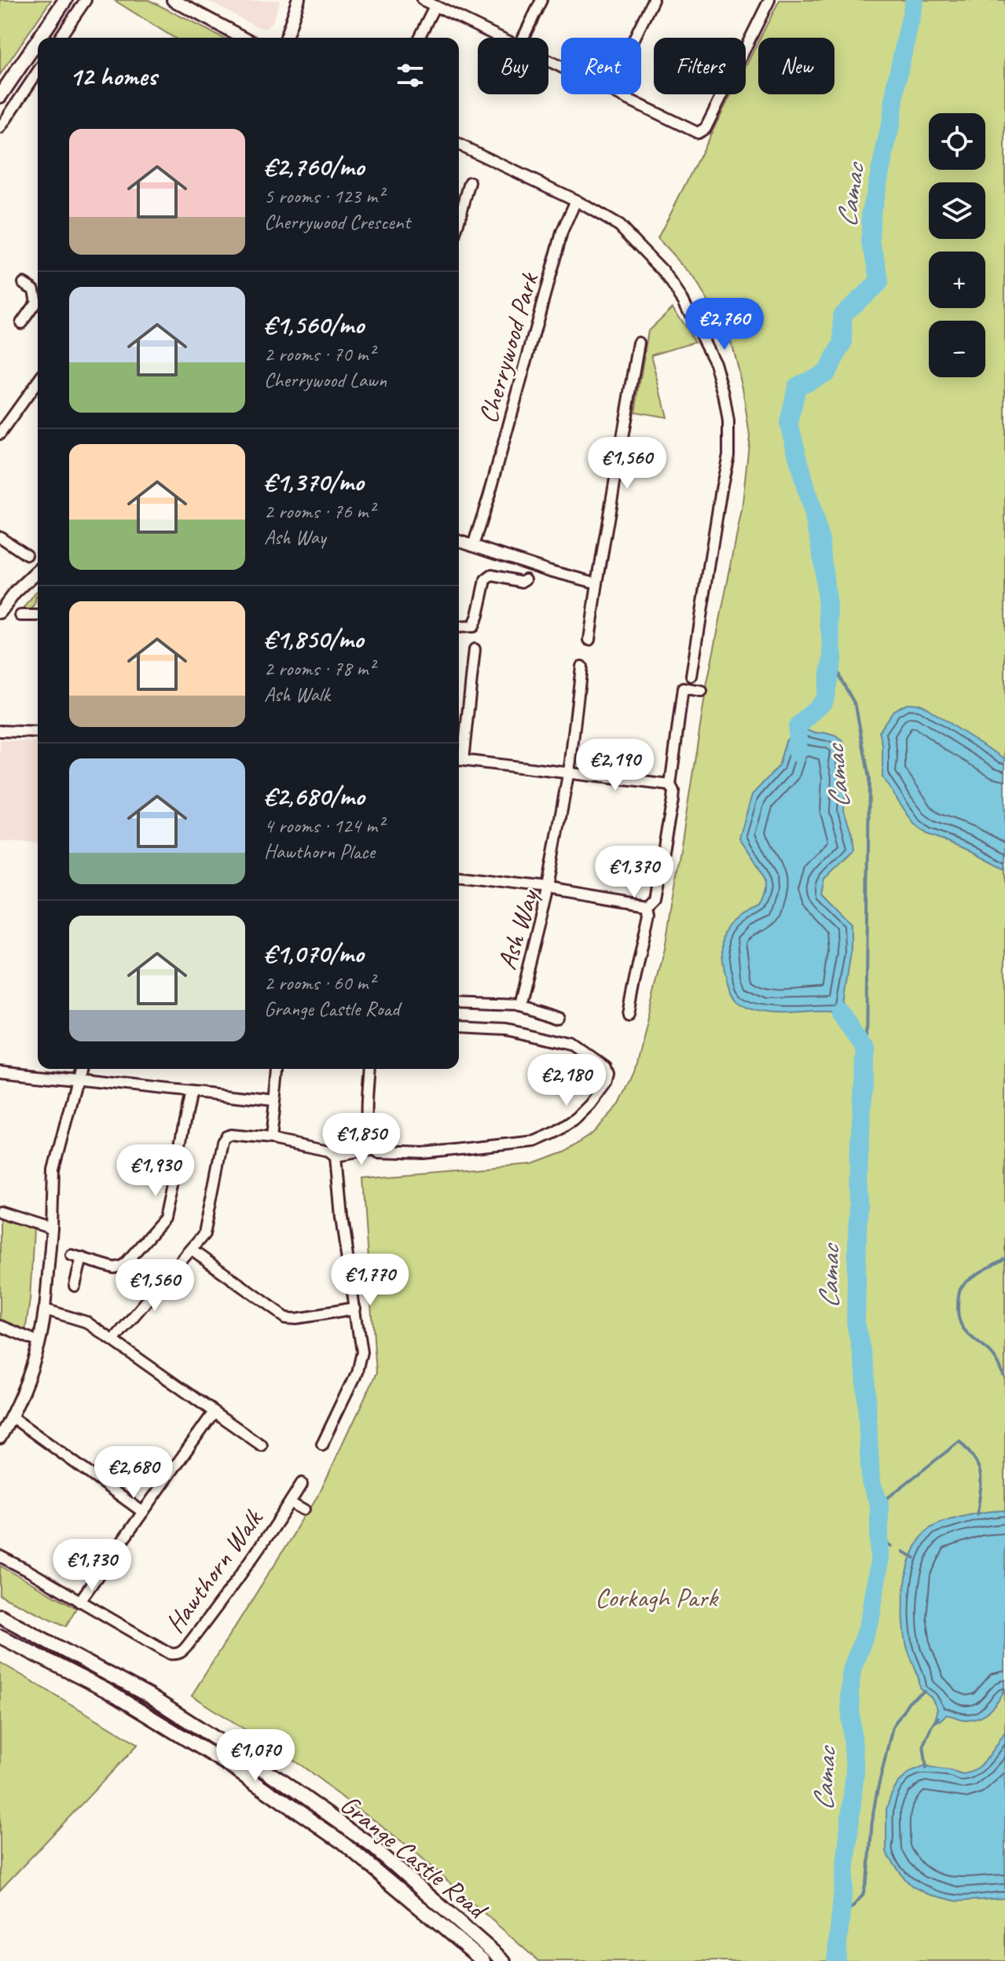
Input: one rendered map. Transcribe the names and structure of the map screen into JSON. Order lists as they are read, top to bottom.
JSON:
{
  "streets": {
    "main road": ["Grange Castle Road"],
    "street": ["Cherrywood Park", "Ash Way", "Hawthorn Walk"]
  },
  "water": ["Camac"],
  "parks": ["Corkagh Park"],
  "page": {
    "chip": [
      "Buy",
      "Rent",
      "Filters",
      "New"
    ],
    "heading": "12 homes",
    "map_buttons": ["+", "−"],
    "list": [
      {
        "name": "€2,760/mo",
        "note": "5 rooms · 123 m² · Cherrywood Crescent"
      },
      {
        "name": "€1,560/mo",
        "note": "2 rooms · 70 m² · Cherrywood Lawn"
      },
      {
        "name": "€1,370/mo",
        "note": "2 rooms · 76 m² · Ash Way"
      },
      {
        "name": "€1,850/mo",
        "note": "2 rooms · 78 m² · Ash Walk"
      },
      {
        "name": "€2,680/mo",
        "note": "4 rooms · 124 m² · Hawthorn Place"
      },
      {
        "name": "€1,070/mo",
        "note": "2 rooms · 60 m² · Grange Castle Road"
      }
    ],
    "price": [
      "€2,760",
      "€1,560",
      "€2,190",
      "€1,370",
      "€2,180",
      "€1,850",
      "€1,930",
      "€1,770",
      "€1,560",
      "€2,680",
      "€1,730",
      "€1,070"
    ]
  }
}
